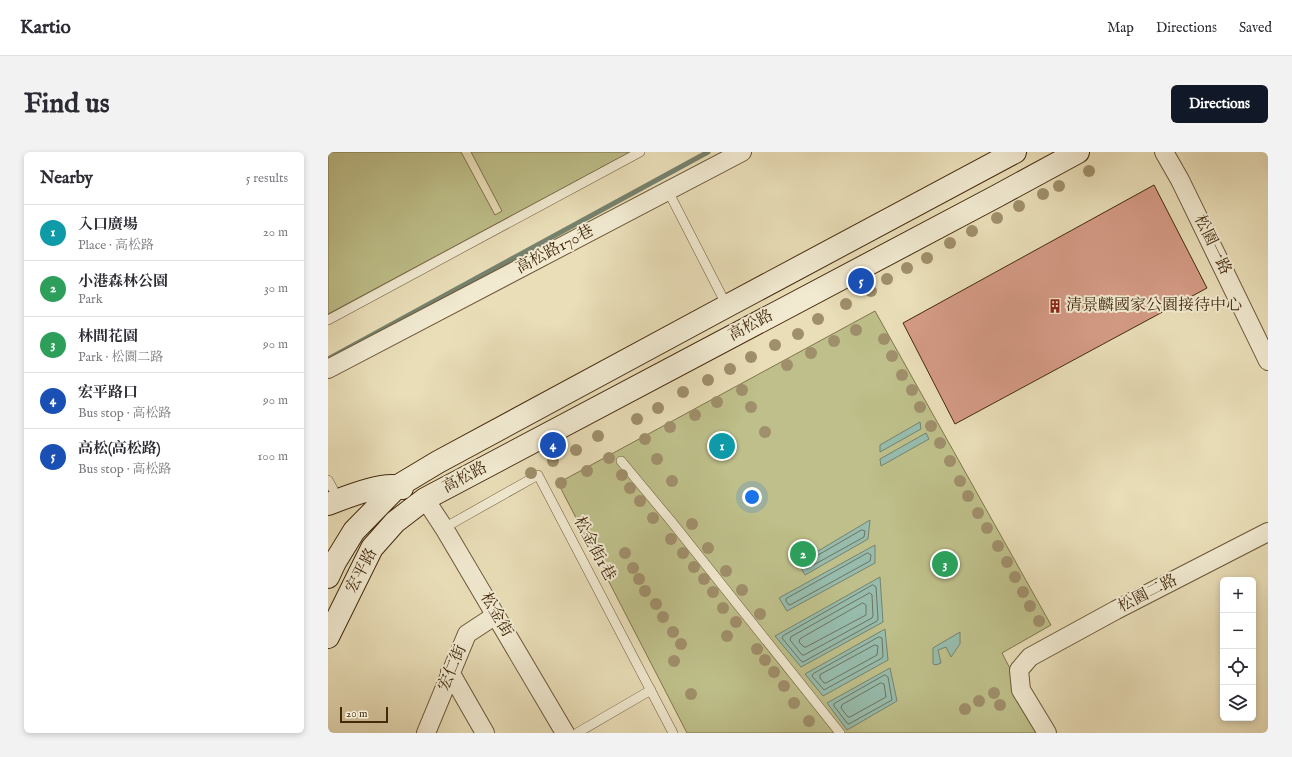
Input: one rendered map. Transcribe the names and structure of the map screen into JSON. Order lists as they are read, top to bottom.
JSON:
{
  "streets": {
    "street": [
      "松園一路",
      "高松路170巷",
      "高松路",
      "宏平路",
      "松園二路",
      "松金街",
      "宏仁街"
    ],
    "lane": ["松金街1巷"]
  },
  "crossings": [
    ["高松路", "宏平路"],
    ["高松路", "松金街"],
    ["松金街1巷", "松金街"],
    ["宏平路", "松金街"],
    ["松金街", "宏仁街"]
  ],
  "places": {
    "building": ["清景麟國家公園接待中心"]
  },
  "scale_bar": "20 m",
  "page": {
    "header": "Kartio",
    "nav": ["Map", "Directions", "Saved"],
    "buttons": "Directions",
    "title": "Find us",
    "heading": ["Nearby", "5 results"],
    "list": [
      {
        "mark": "1",
        "name": "入口廣場",
        "note": "Place · 高松路",
        "value": "20 m"
      },
      {
        "mark": "2",
        "name": "小港森林公園",
        "note": "Park",
        "value": "30 m"
      },
      {
        "mark": "3",
        "name": "林間花園",
        "note": "Park · 松園二路",
        "value": "90 m"
      },
      {
        "mark": "4",
        "name": "宏平路口",
        "note": "Bus stop · 高松路",
        "value": "90 m"
      },
      {
        "mark": "5",
        "name": "高松(高松路)",
        "note": "Bus stop · 高松路",
        "value": "100 m"
      }
    ],
    "pins": [
      "5",
      "4",
      "1",
      "2",
      "3"
    ],
    "map_buttons": ["+", "−"],
    "scale": "20 m"
  }
}
